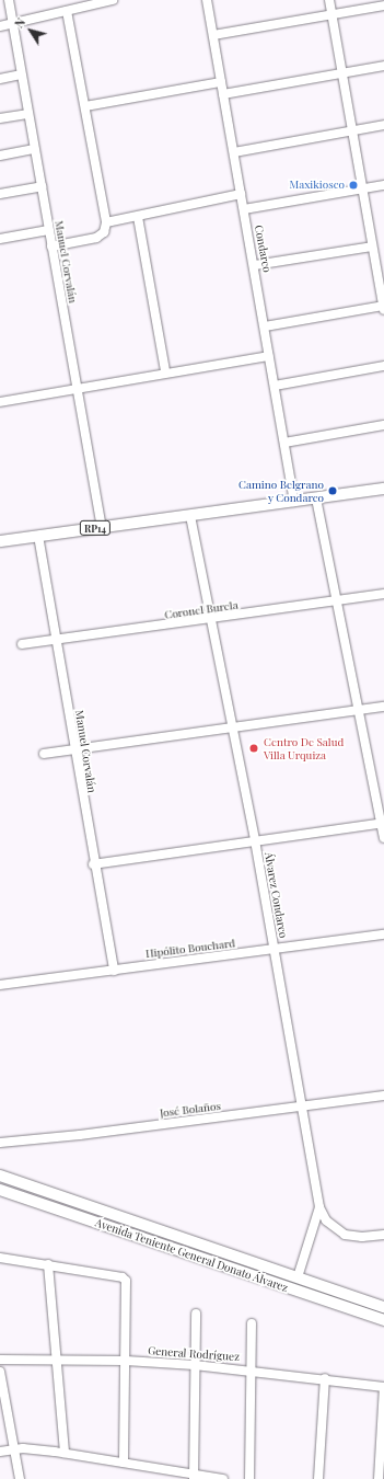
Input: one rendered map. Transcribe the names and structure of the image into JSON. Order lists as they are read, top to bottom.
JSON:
{
  "streets": {
    "main road": ["RP14", "Avenida Teniente General Donato Álvarez"],
    "street": [
      "Condarco",
      "Manuel Corvalán",
      "Coronel Burela",
      "Álvarez Condarco",
      "Hipólito Bouchard",
      "José Bolaños",
      "General Rodríguez"
    ]
  },
  "crossings": [
    ["Condarco", "RP14"],
    ["Manuel Corvalán", "RP14"],
    ["Manuel Corvalán", "Coronel Burela"],
    ["Manuel Corvalán", "Hipólito Bouchard"],
    ["RP14", "Álvarez Condarco"],
    ["Coronel Burela", "Álvarez Condarco"],
    ["Álvarez Condarco", "Hipólito Bouchard"],
    ["Álvarez Condarco", "José Bolaños"],
    ["Álvarez Condarco", "Avenida Teniente General Donato Álvarez"]
  ],
  "places": ["Maxikiosco", "Camino Belgrano y Condarco", "Centro De Salud Villa Urquiza"],
  "north": "top left"
}
